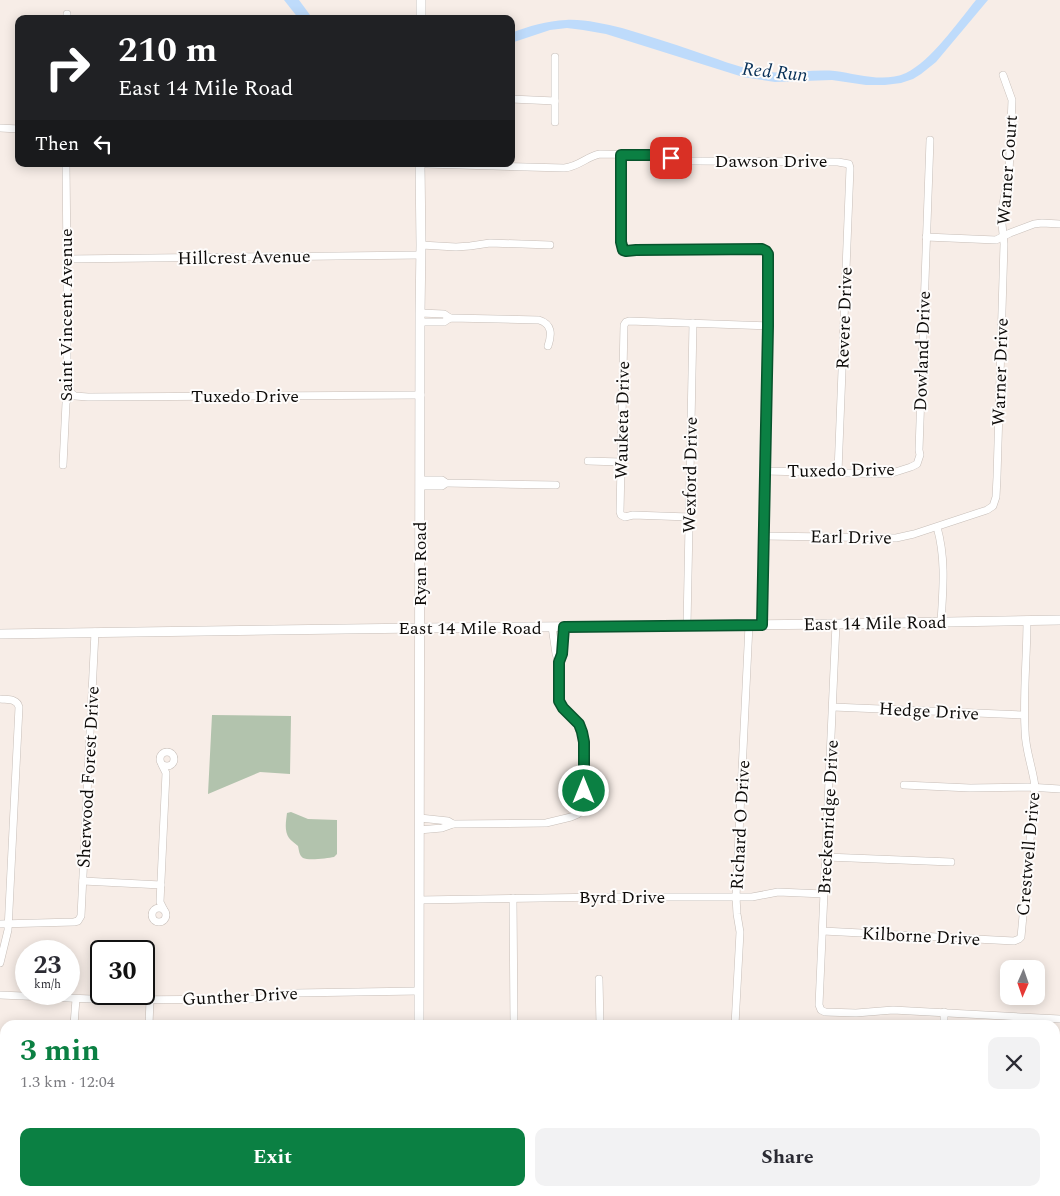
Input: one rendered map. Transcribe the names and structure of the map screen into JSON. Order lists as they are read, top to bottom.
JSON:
{
  "streets": {
    "main road": ["Ryan Road", "East 14 Mile Road"],
    "street": [
      "Dawson Drive",
      "Warner Court",
      "Hillcrest Avenue",
      "Saint Vincent Avenue",
      "Revere Drive",
      "Dowland Drive",
      "Warner Drive",
      "Tuxedo Drive",
      "Wauketa Drive",
      "Wexford Drive",
      "Earl Drive",
      "Hedge Drive",
      "Sherwood Forest Drive",
      "Breckenridge Drive",
      "Richard O Drive",
      "Crestwell Drive",
      "Byrd Drive",
      "Kilborne Drive",
      "Gunther Drive"
    ]
  },
  "crossings": [
    ["Dawson Drive", "Revere Drive"],
    ["Warner Court", "Warner Drive"],
    ["Hillcrest Avenue", "Saint Vincent Avenue"],
    ["Hillcrest Avenue", "Ryan Road"],
    ["Saint Vincent Avenue", "Tuxedo Drive"],
    ["Revere Drive", "Tuxedo Drive"],
    ["Dowland Drive", "Tuxedo Drive"],
    ["Warner Drive", "Earl Drive"],
    ["Tuxedo Drive", "Ryan Road"],
    ["Wauketa Drive", "Wexford Drive"],
    ["Wexford Drive", "East 14 Mile Road"],
    ["Ryan Road", "East 14 Mile Road"],
    ["Ryan Road", "Byrd Drive"],
    ["Ryan Road", "Gunther Drive"],
    ["East 14 Mile Road", "Sherwood Forest Drive"],
    ["East 14 Mile Road", "Breckenridge Drive"],
    ["East 14 Mile Road", "Richard O Drive"],
    ["East 14 Mile Road", "Crestwell Drive"],
    ["Hedge Drive", "Breckenridge Drive"],
    ["Hedge Drive", "Crestwell Drive"],
    ["Breckenridge Drive", "Byrd Drive"],
    ["Breckenridge Drive", "Kilborne Drive"],
    ["Richard O Drive", "Byrd Drive"],
    ["Crestwell Drive", "Kilborne Drive"]
  ],
  "water": ["Red Run"],
  "north": "bottom",
  "page": {
    "turn": ["210 m", "East 14 Mile Road"],
    "then": "Then",
    "speed": "23 km/h",
    "limit": "30",
    "heading": ["3 min", "1.3 km · 12:04"],
    "buttons": ["Exit", "Share"]
  }
}
